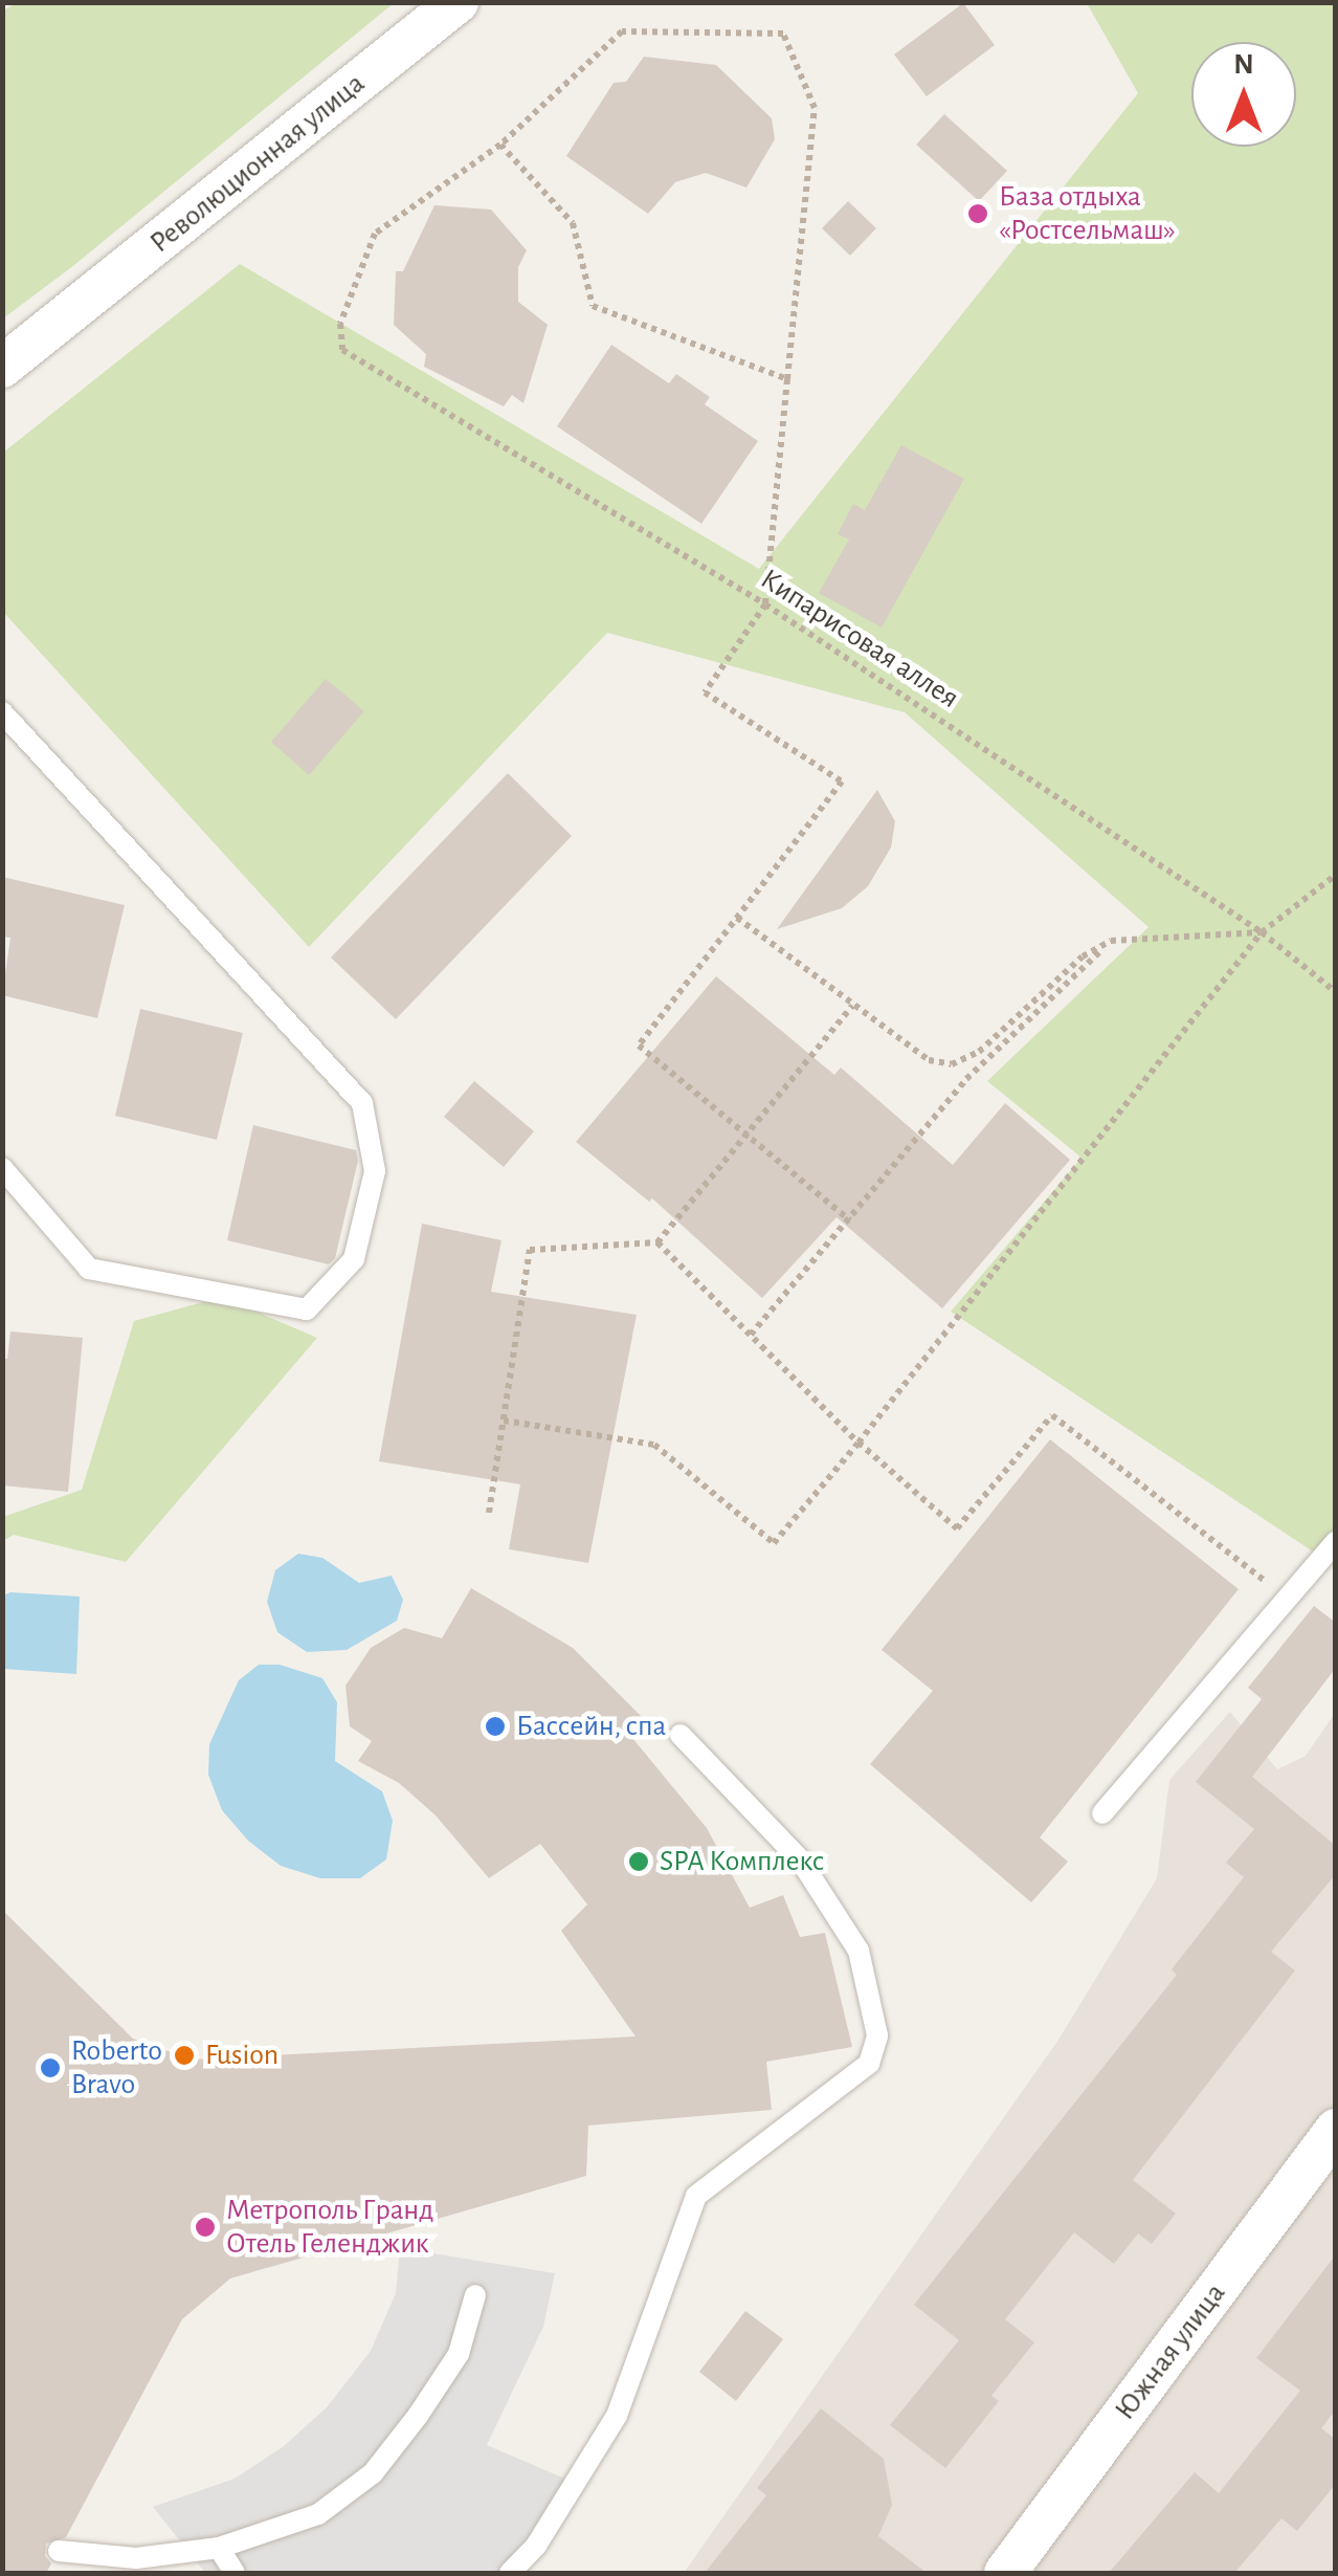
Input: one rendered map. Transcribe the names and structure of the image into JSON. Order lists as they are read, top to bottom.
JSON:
{
  "streets": {
    "street": ["Революционная улица", "Южная улица"],
    "path": ["Кипарисовая аллея"]
  },
  "places": [
    "База отдыха «Ростсельмаш»",
    "Бассейн, спа",
    "SPA Комплекс",
    "Fusion",
    "Roberto Bravo",
    "Метрополь Гранд Отель Геленджик"
  ],
  "north": "top"
}
